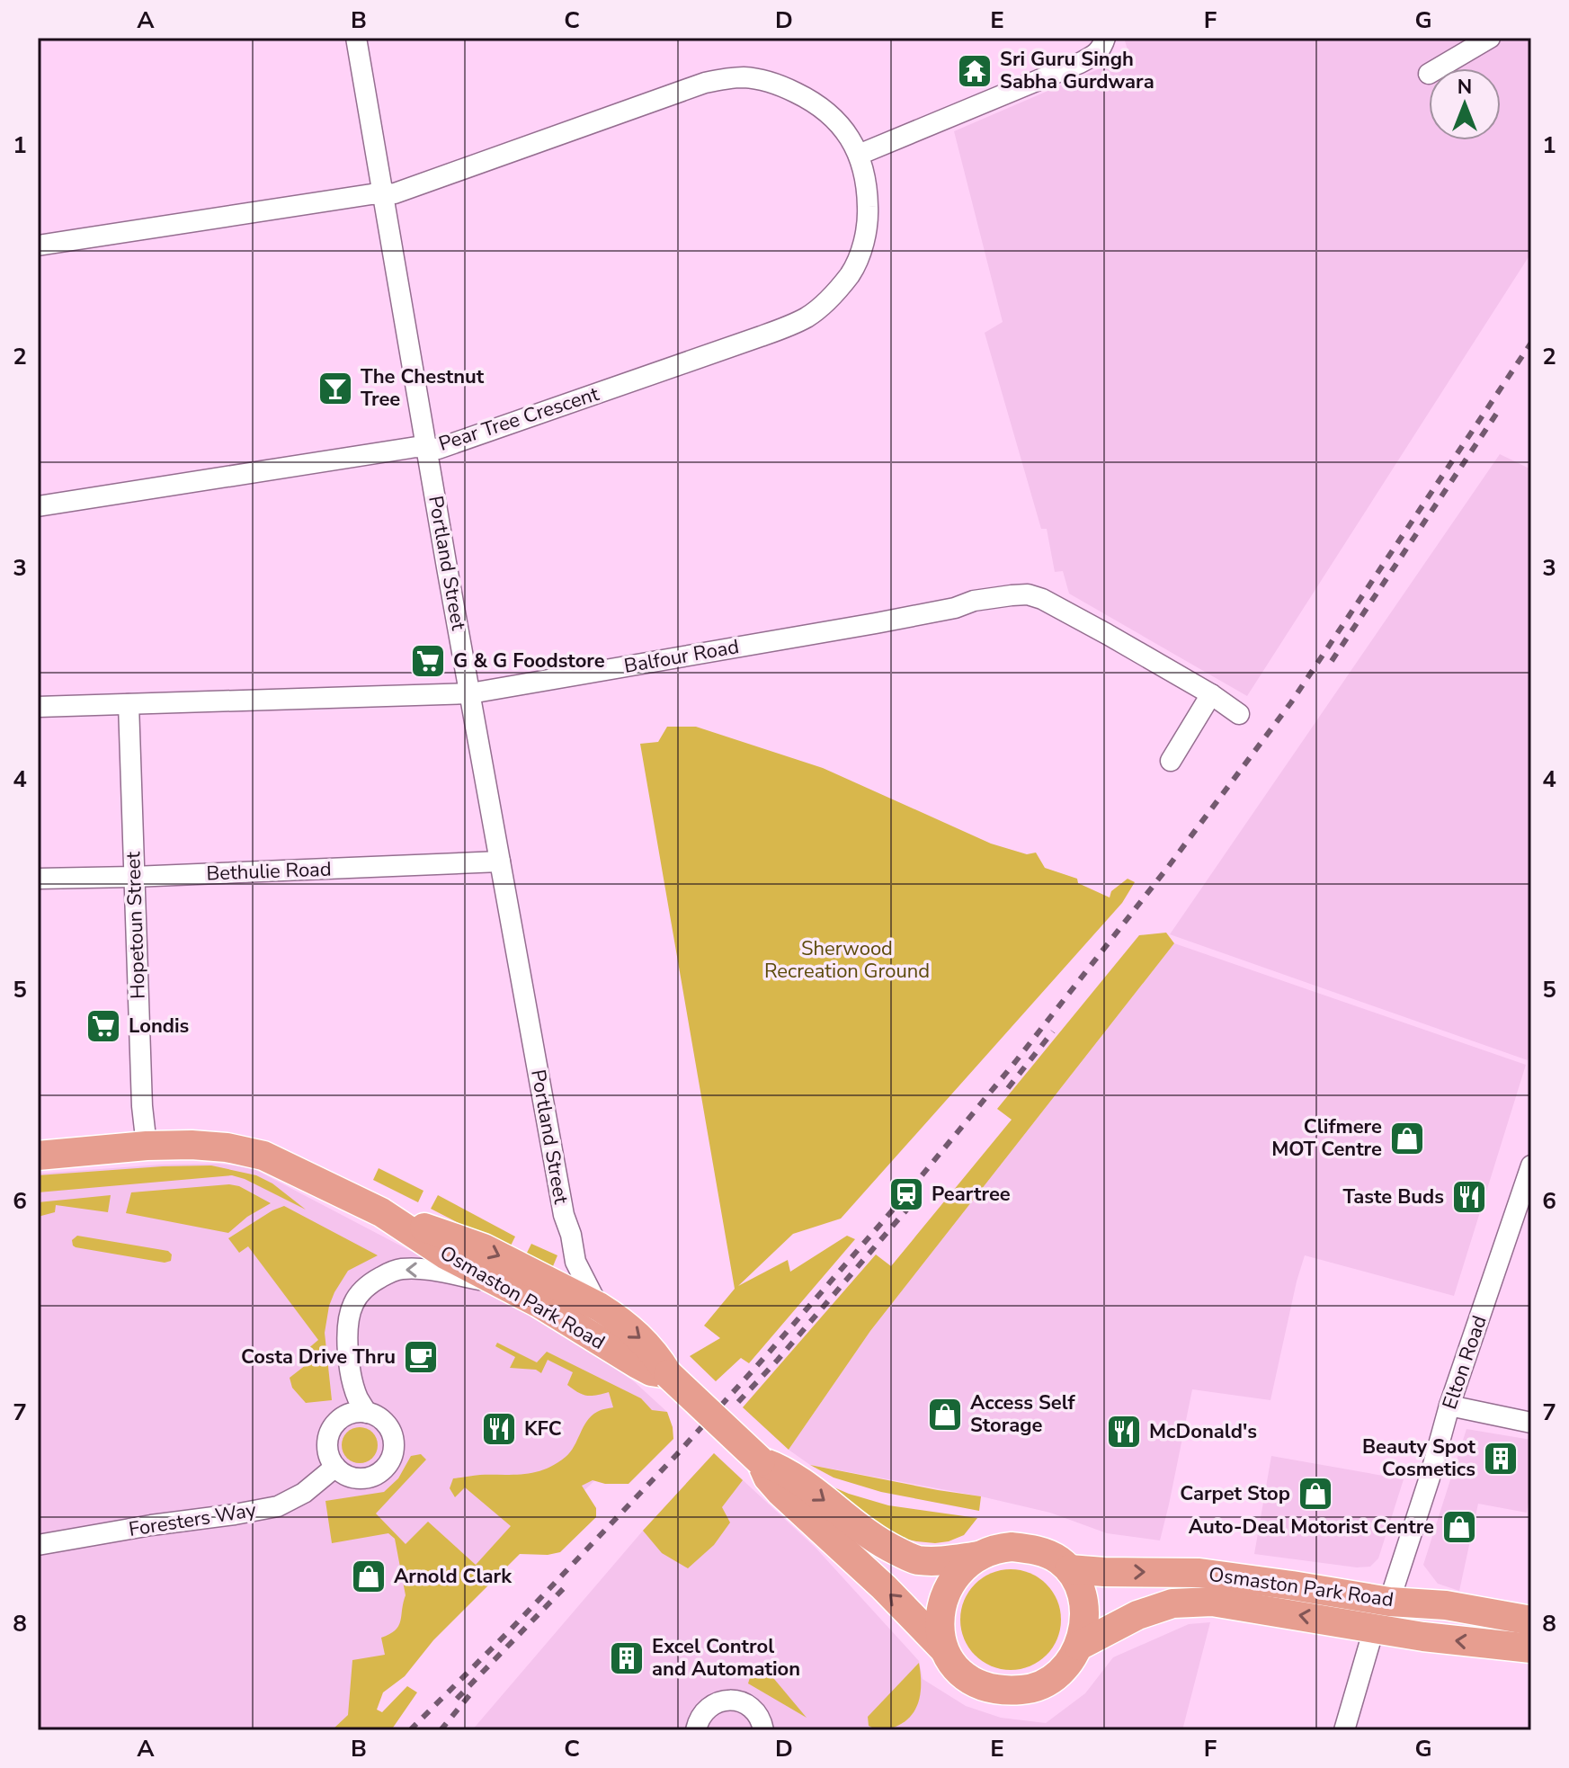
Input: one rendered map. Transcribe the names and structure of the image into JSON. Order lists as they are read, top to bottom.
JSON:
{
  "streets": {
    "highway": ["Osmaston Park Road"],
    "street": [
      "Pear Tree Crescent",
      "Portland Street",
      "Balfour Road",
      "Bethulie Road",
      "Hopetoun Street",
      "Elton Road",
      "Foresters Way"
    ]
  },
  "crossings": [
    ["Pear Tree Crescent", "Portland Street"],
    ["Portland Street", "Balfour Road"],
    ["Portland Street", "Bethulie Road"],
    ["Portland Street", "Osmaston Park Road"],
    ["Balfour Road", "Hopetoun Street"],
    ["Bethulie Road", "Hopetoun Street"],
    ["Hopetoun Street", "Osmaston Park Road"],
    ["Osmaston Park Road", "Elton Road"]
  ],
  "parks": ["Sherwood Recreation Ground"],
  "places": {
    "temple": ["Sri Guru Singh Sabha Gurdwara"],
    "bar": ["The Chestnut Tree"],
    "supermarket": ["G & G Foodstore", "Londis"],
    "shop": [
      "Clifmere MOT Centre",
      "Access Self Storage",
      "Carpet Stop",
      "Auto-Deal Motorist Centre",
      "Arnold Clark"
    ],
    "station": ["Peartree"],
    "restaurant": ["Taste Buds", "KFC", "McDonald's"],
    "cafe": ["Costa Drive Thru"],
    "building": ["Beauty Spot Cosmetics", "Excel Control and Automation"]
  },
  "north": "top",
  "grid": {
    "columns": [
      "A",
      "B",
      "C",
      "D",
      "E",
      "F",
      "G"
    ],
    "rows": [
      "1",
      "2",
      "3",
      "4",
      "5",
      "6",
      "7",
      "8"
    ]
  }
}
